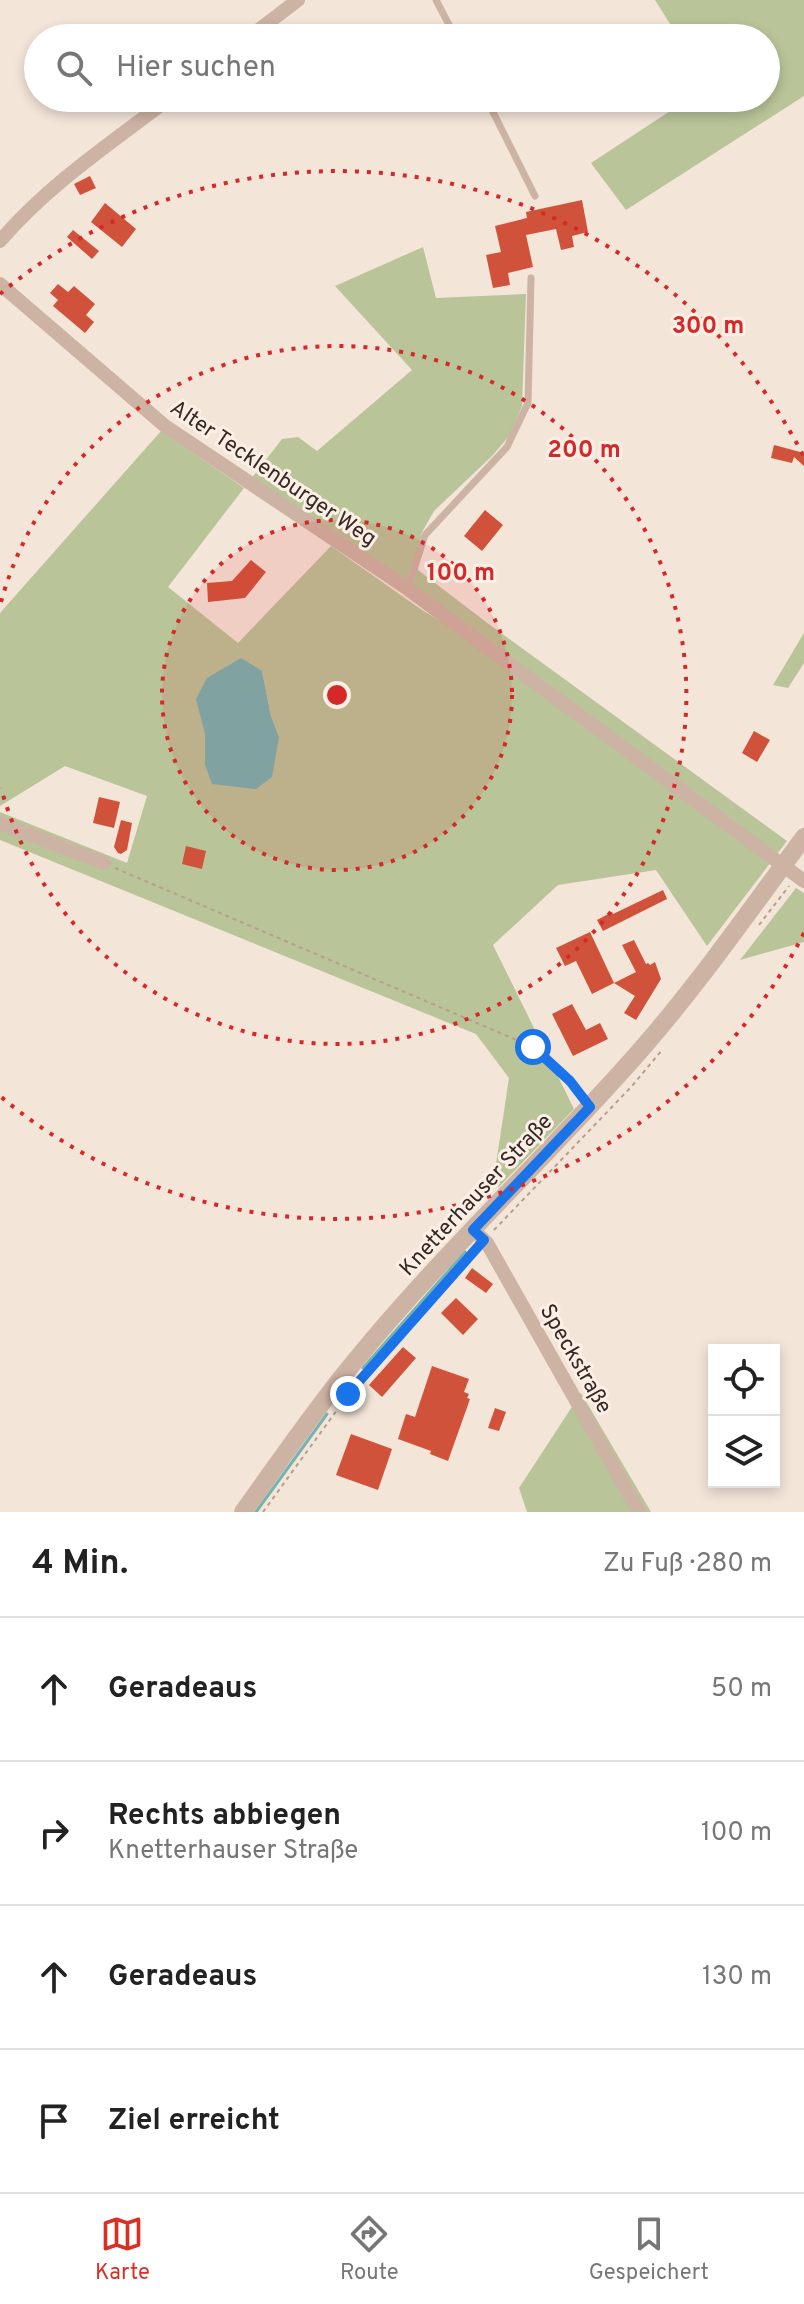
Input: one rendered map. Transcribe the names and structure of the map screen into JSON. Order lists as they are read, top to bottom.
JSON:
{
  "streets": {
    "street": ["Alter Tecklenburger Weg", "Knetterhauser Straße", "Speckstraße"]
  },
  "crossings": [
    ["Alter Tecklenburger Weg", "Knetterhauser Straße"],
    ["Knetterhauser Straße", "Speckstraße"]
  ],
  "page": {
    "search": "Hier suchen",
    "heading": ["4 Min.", "Zu Fuß · 280 m"],
    "list": [
      ["Geradeaus", "50 m"],
      ["Rechts abbiegen", "Knetterhauser Straße", "100 m"],
      ["Geradeaus", "130 m"],
      "Ziel erreicht"
    ],
    "nav": ["Karte", "Route", "Gespeichert"]
  },
  "rings": ["300 m", "200 m", "100 m"]
}
